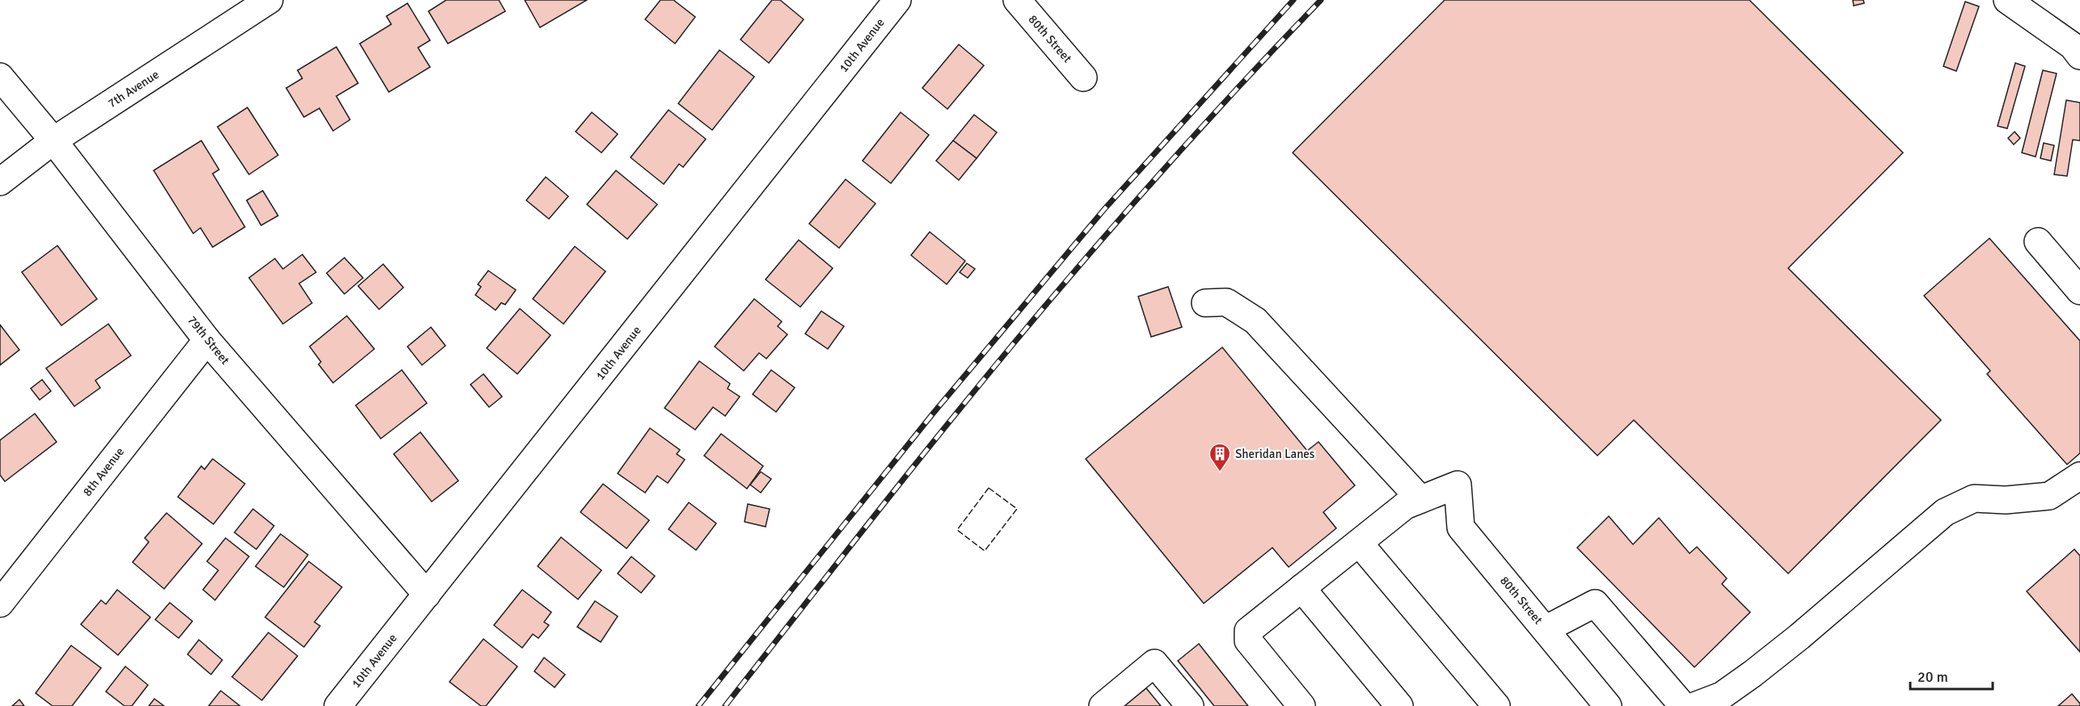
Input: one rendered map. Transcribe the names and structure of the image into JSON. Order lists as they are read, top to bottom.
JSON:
{
  "streets": {
    "street": [
      "80th Street",
      "10th Avenue",
      "7th Avenue",
      "79th Street",
      "8th Avenue"
    ]
  },
  "crossings": [
    ["10th Avenue", "79th Street"],
    ["7th Avenue", "79th Street"],
    ["79th Street", "8th Avenue"]
  ],
  "places": {
    "building": ["Sheridan Lanes"]
  },
  "scale_bar": "20 m"
}
